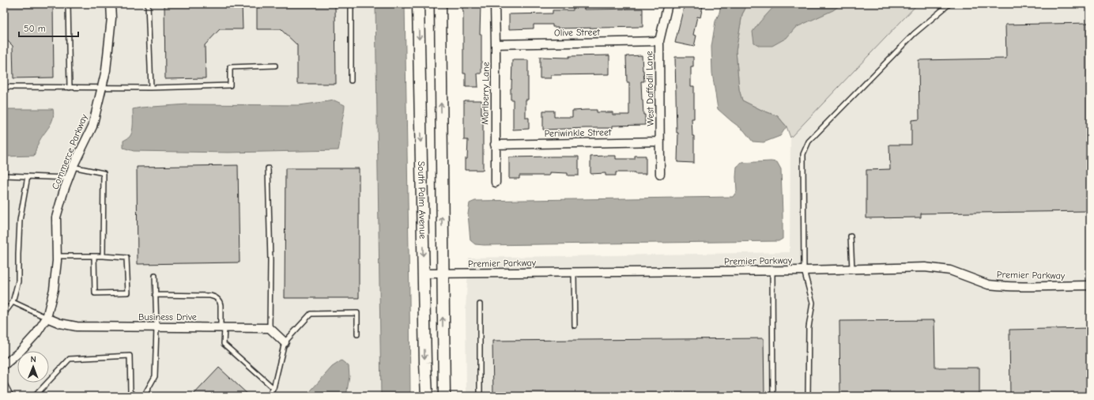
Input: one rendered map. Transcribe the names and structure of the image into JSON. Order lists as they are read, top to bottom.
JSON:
{
  "streets": {
    "main road": ["South Palm Avenue"],
    "street": [
      "Olive Street",
      "West Daffodil Lane",
      "Marlberry Lane",
      "Periwinkle Street",
      "Commerce Parkway",
      "Premier Parkway",
      "Business Drive"
    ]
  },
  "crossings": [
    ["Olive Street", "West Daffodil Lane"],
    ["Olive Street", "Marlberry Lane"],
    ["West Daffodil Lane", "Periwinkle Street"],
    ["Marlberry Lane", "Periwinkle Street"],
    ["Commerce Parkway", "Business Drive"],
    ["South Palm Avenue", "Premier Parkway"]
  ],
  "scale_bar": "50 m",
  "north": "top"
}
